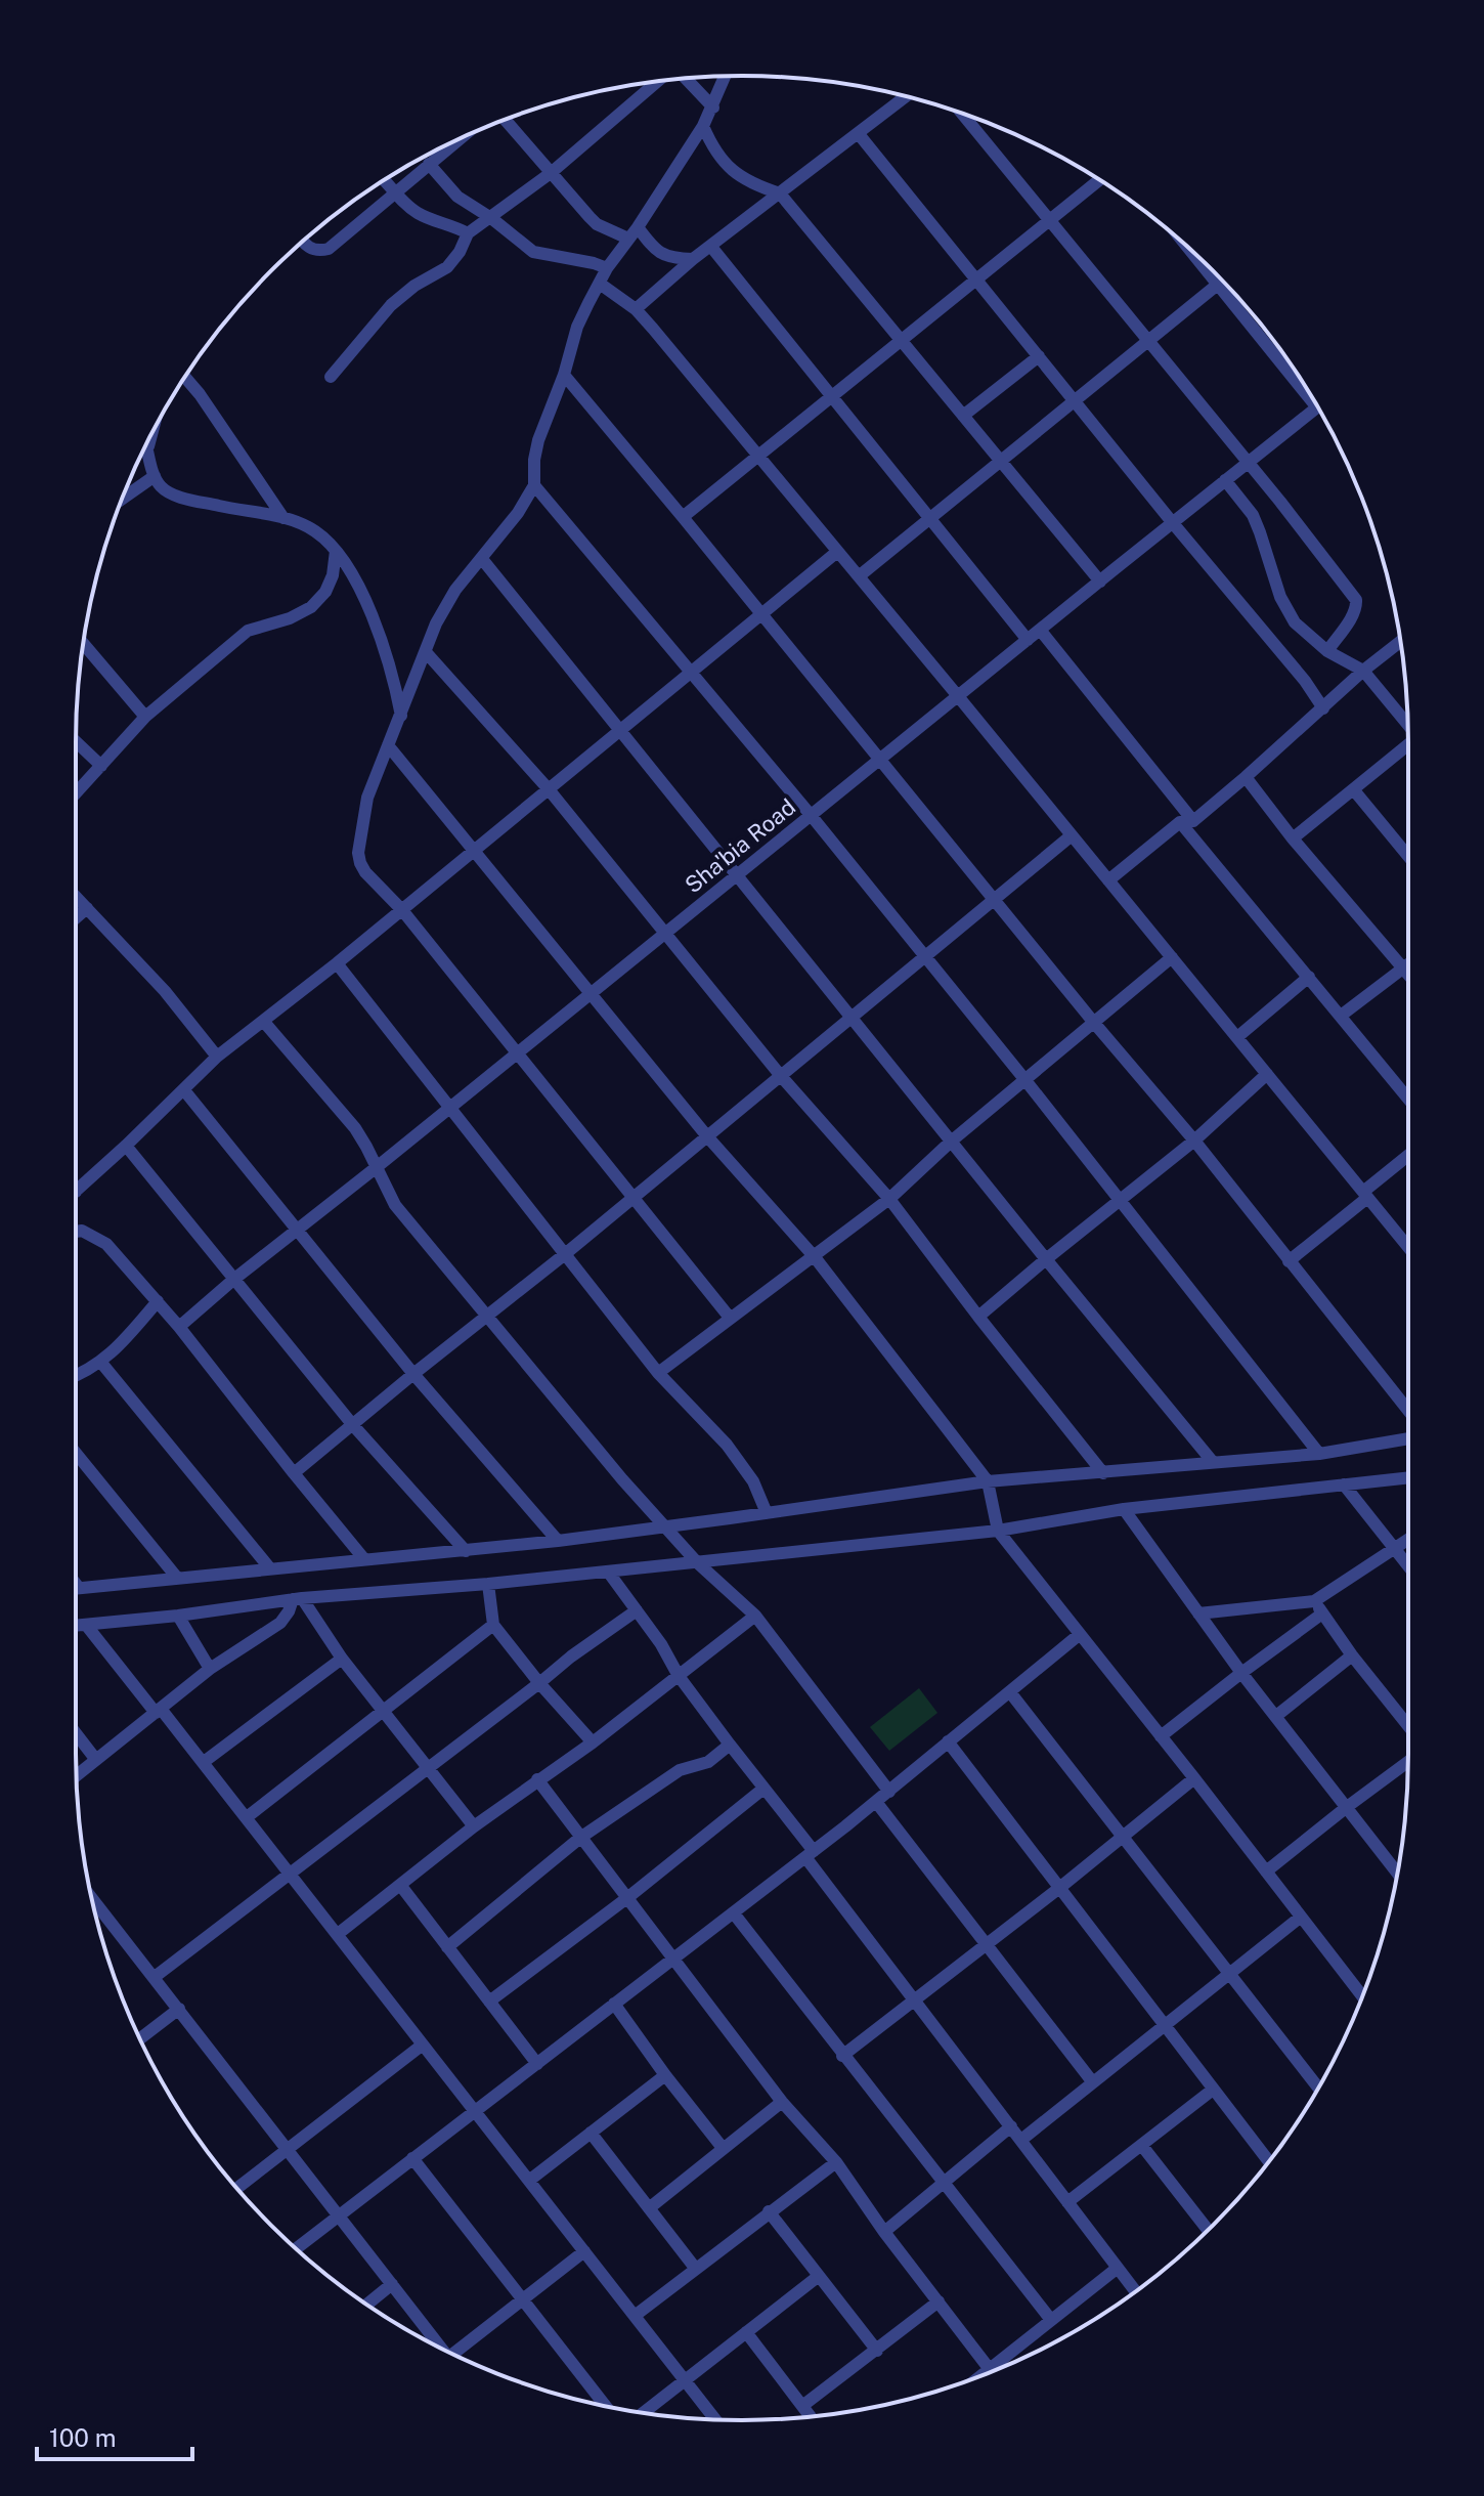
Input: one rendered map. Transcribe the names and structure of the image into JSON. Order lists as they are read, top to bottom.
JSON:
{
  "streets": {
    "street": ["Sha'bia Road"]
  },
  "scale_bar": "100 m"
}
